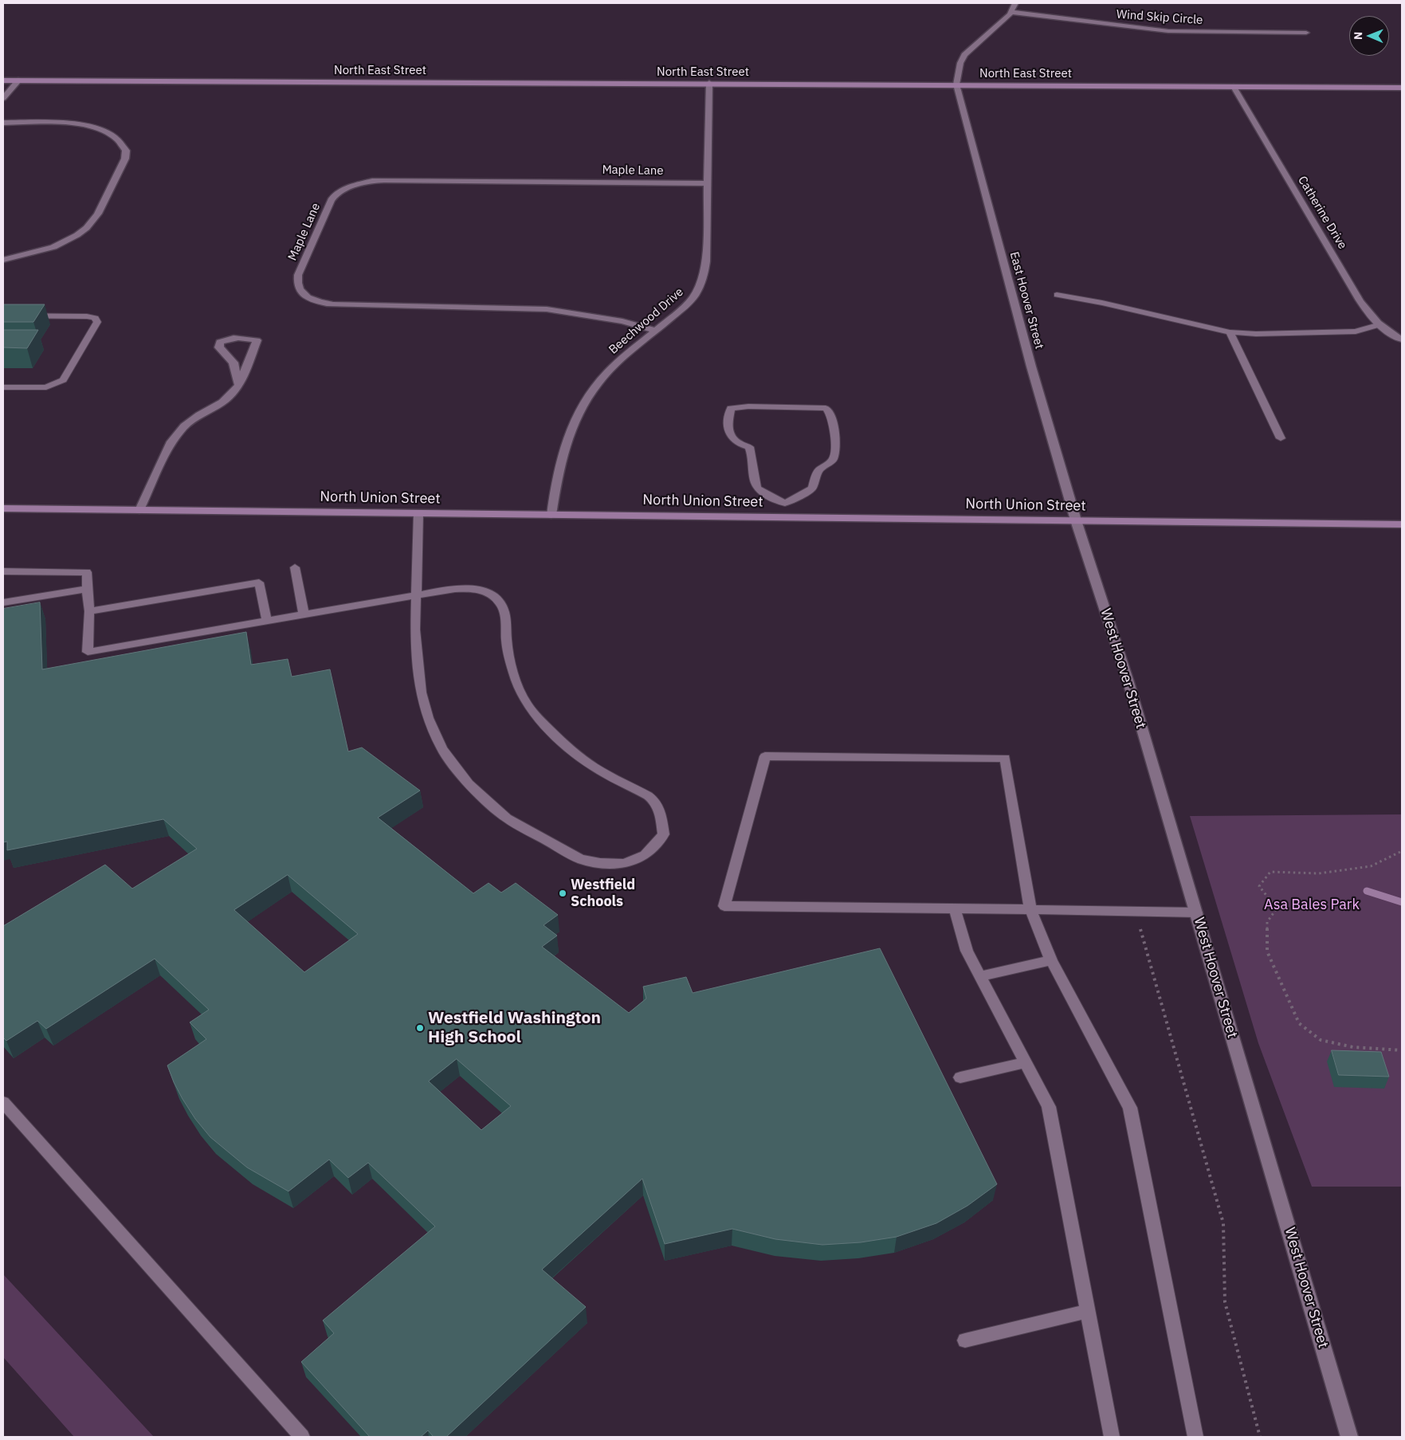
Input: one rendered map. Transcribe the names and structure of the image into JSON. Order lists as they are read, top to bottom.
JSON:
{
  "streets": {
    "street": [
      "Wind Skip Circle",
      "North East Street",
      "Maple Lane",
      "Catherine Drive",
      "East Hoover Street",
      "Beechwood Drive",
      "North Union Street",
      "West Hoover Street"
    ]
  },
  "crossings": [
    ["North East Street", "Catherine Drive"],
    ["North East Street", "East Hoover Street"],
    ["North East Street", "Beechwood Drive"],
    ["Maple Lane", "Beechwood Drive"],
    ["East Hoover Street", "North Union Street"],
    ["East Hoover Street", "West Hoover Street"],
    ["Beechwood Drive", "North Union Street"],
    ["North Union Street", "West Hoover Street"]
  ],
  "parks": ["Asa Bales Park"],
  "places": ["Westfield Schools", "Westfield Washington High School"],
  "north": "left"
}
